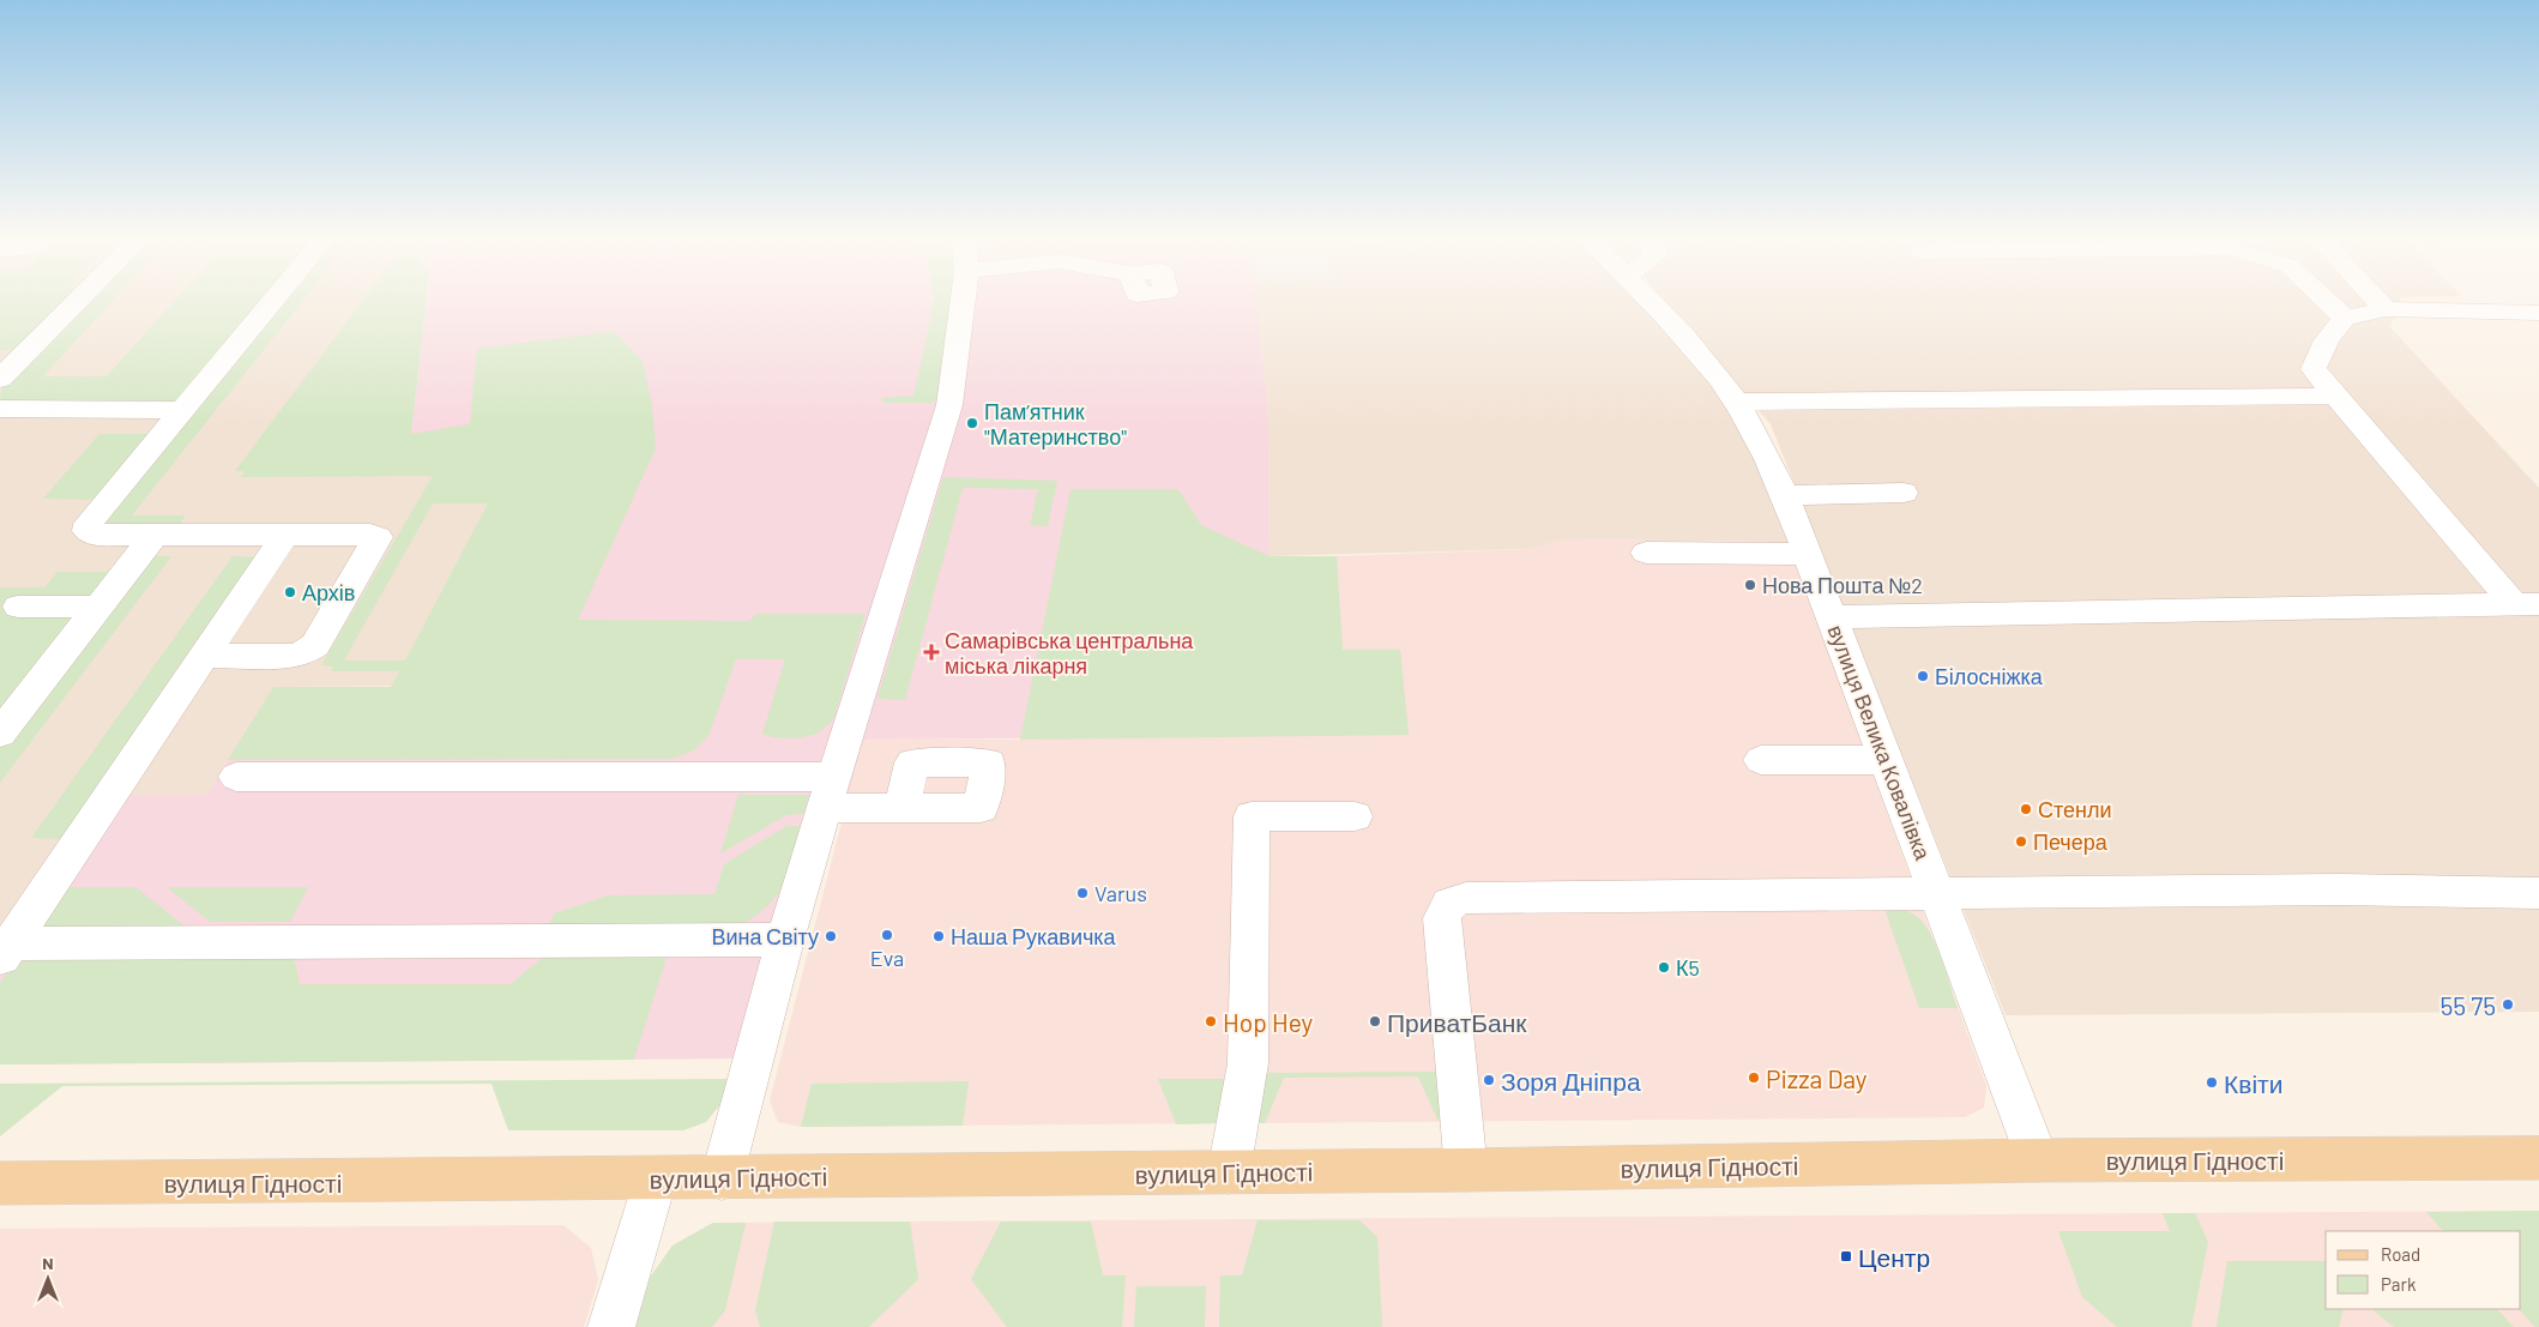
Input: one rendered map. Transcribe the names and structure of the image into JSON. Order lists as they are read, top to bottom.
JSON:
{
  "streets": {
    "main road": ["вулиця Гідності"],
    "street": ["вулиця Велика Ковалівка"]
  },
  "crossings": [
    ["вулиця Велика Ковалівка", "вулиця Гідності"]
  ],
  "places": {
    "other": [
      "Пам’ятник \"Материнство\"",
      "Нова Пошта №2",
      "Архів",
      "Білосніжка",
      "Стенли",
      "Печера",
      "Varus",
      "Eva",
      "Вина Світу",
      "Наша Рукавичка",
      "К5",
      "55 75",
      "Hop Hey",
      "ПриватБанк",
      "Pizza Day",
      "Зоря Дніпра",
      "Квіти"
    ],
    "health": ["Самарівська центральна міська лікарня"],
    "transit": ["Центр"]
  },
  "legend": ["Road", "Park"],
  "north": "top"
}
